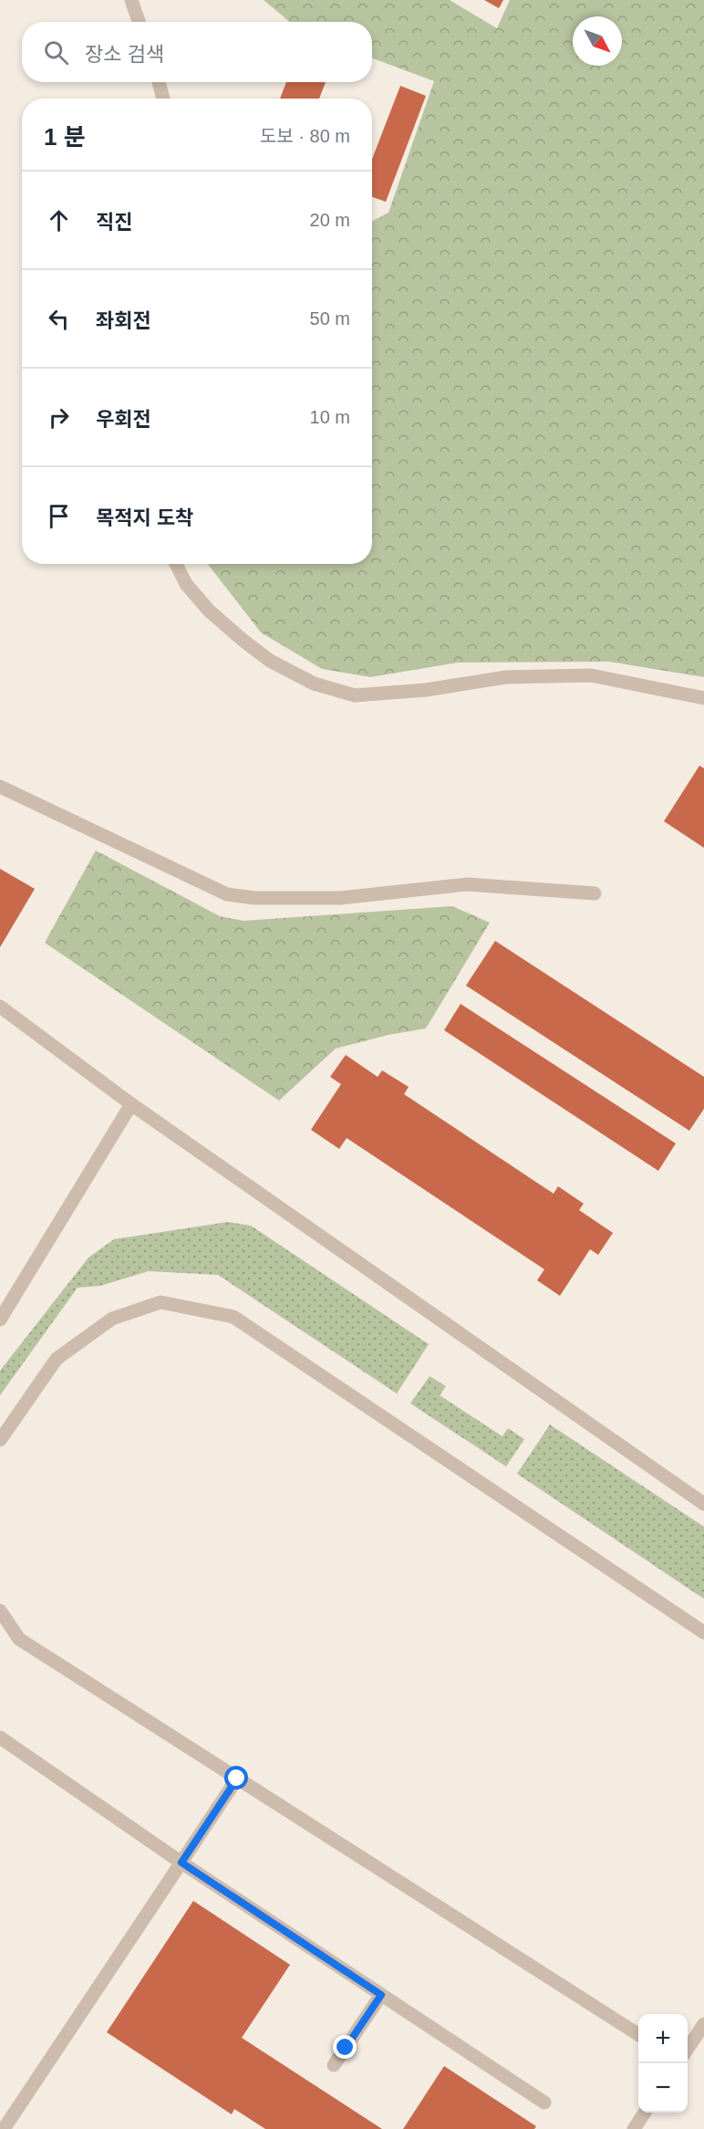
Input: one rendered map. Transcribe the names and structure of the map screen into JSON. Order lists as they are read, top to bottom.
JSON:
{
  "north": "bottom right",
  "page": {
    "search": "장소 검색",
    "heading": ["1 분", "도보 · 80 m"],
    "list": [
      ["직진", "20 m"],
      ["좌회전", "50 m"],
      ["우회전", "10 m"],
      "목적지 도착"
    ],
    "map_buttons": ["+", "−"]
  }
}
